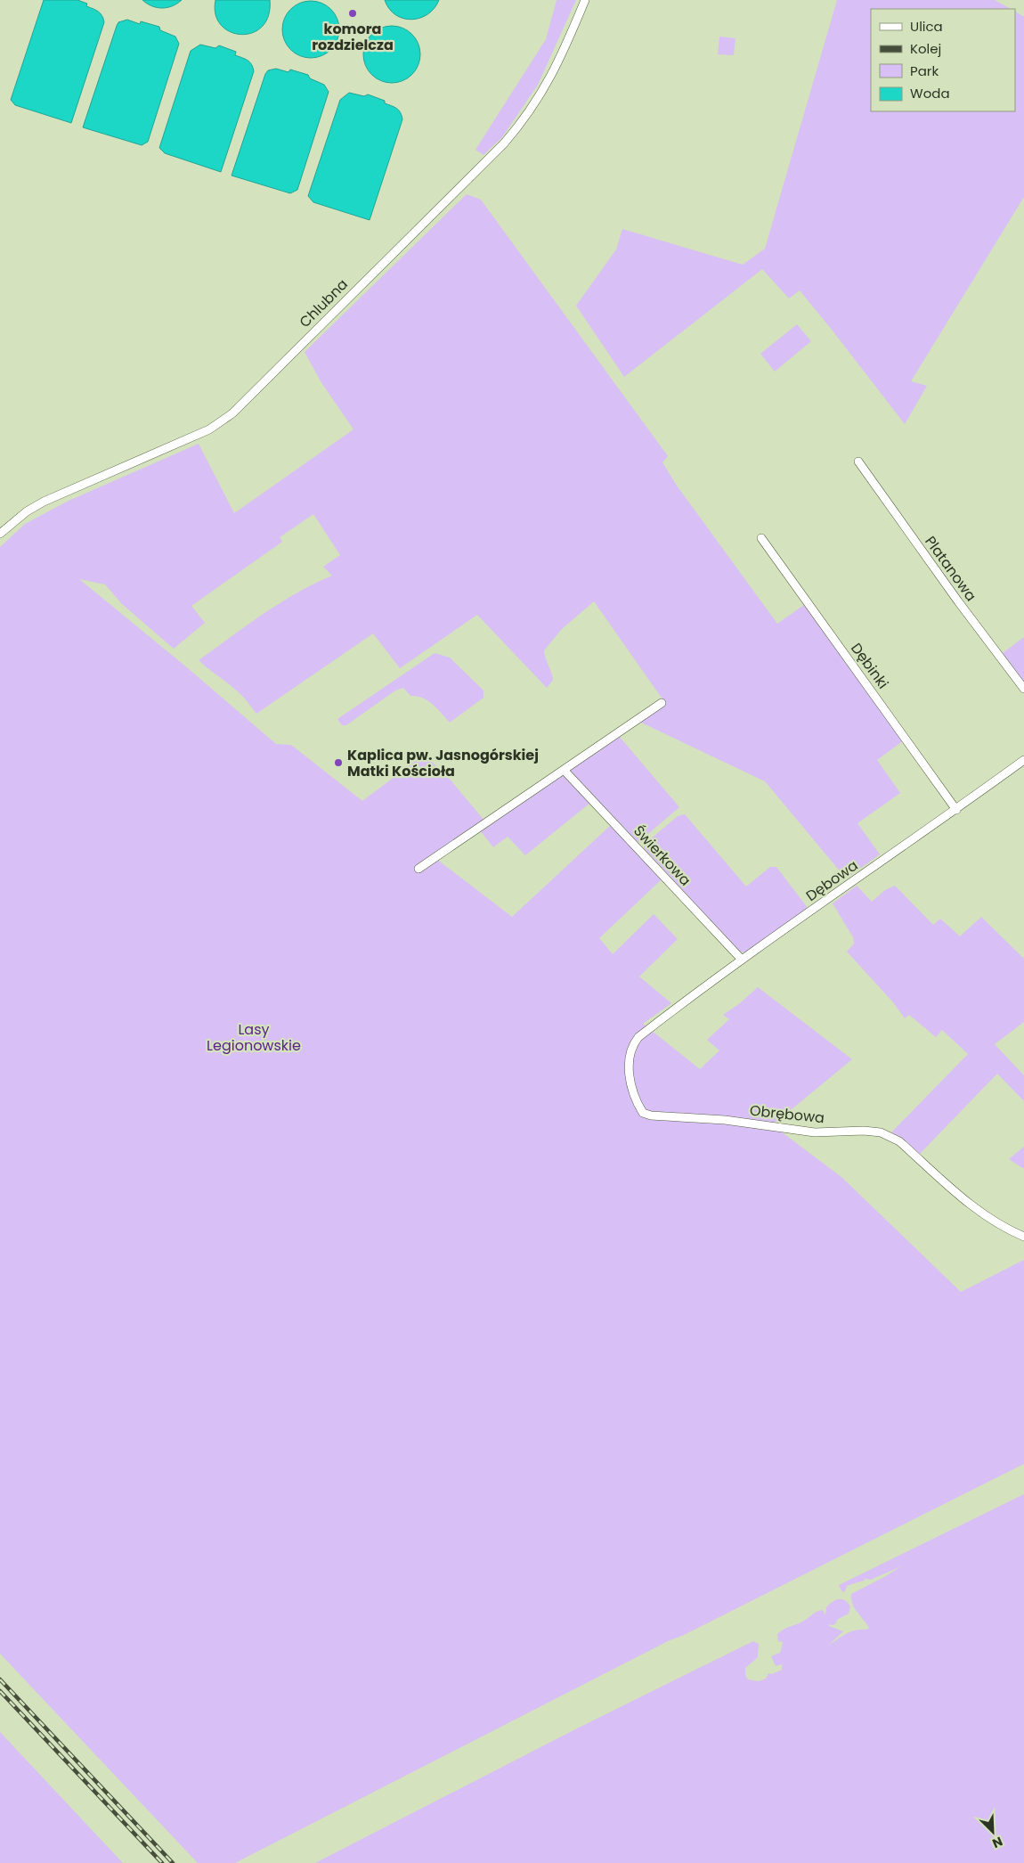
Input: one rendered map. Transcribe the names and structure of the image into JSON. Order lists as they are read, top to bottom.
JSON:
{
  "streets": {
    "street": [
      "Chlubna",
      "Platanowa",
      "Dębinki",
      "Świerkowa",
      "Dębowa",
      "Obrębowa"
    ]
  },
  "crossings": [
    ["Dębinki", "Dębowa"],
    ["Świerkowa", "Dębowa"],
    ["Dębowa", "Obrębowa"]
  ],
  "parks": ["Lasy Legionowskie"],
  "places": ["komora rozdzielcza", "Kaplica pw. Jasnogórskiej Matki Kościoła"],
  "legend": [
    "Ulica",
    "Kolej",
    "Park",
    "Woda"
  ],
  "north": "bottom right"
}
